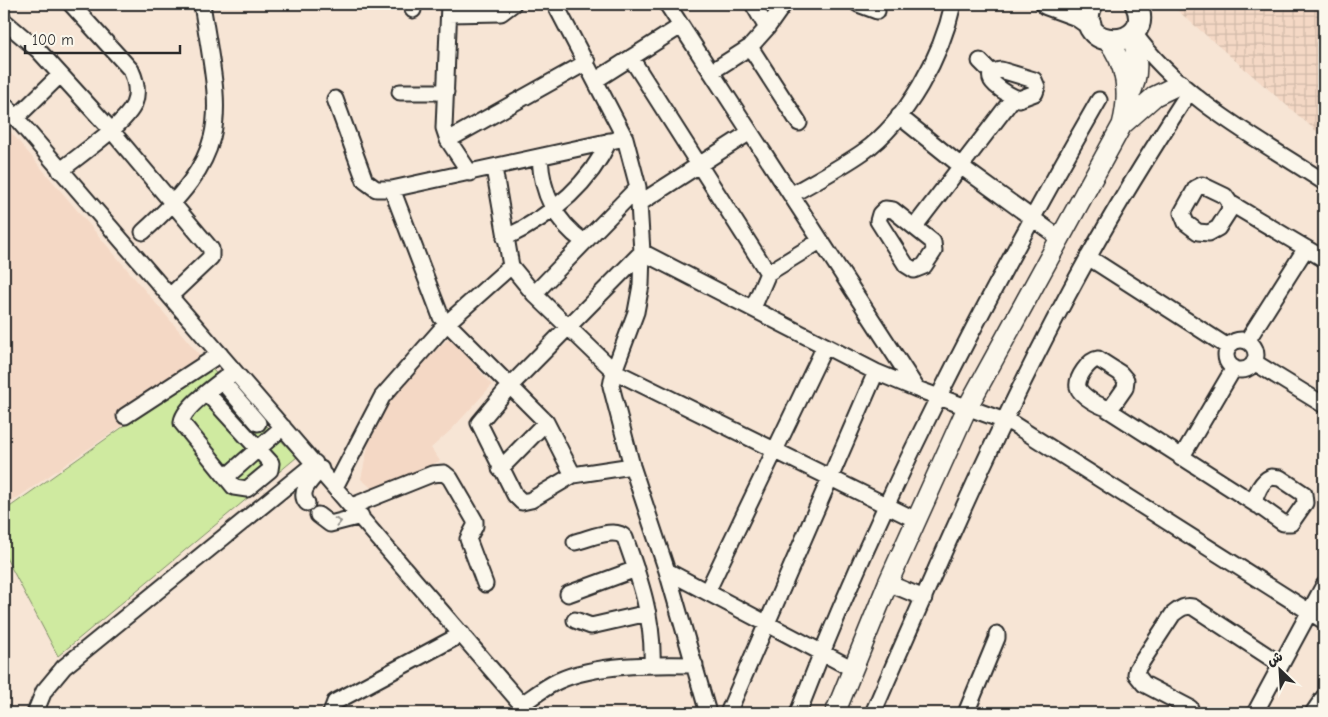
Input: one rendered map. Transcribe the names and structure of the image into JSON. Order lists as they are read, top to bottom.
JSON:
{
  "scale_bar": "100 m",
  "north": "top left"
}
